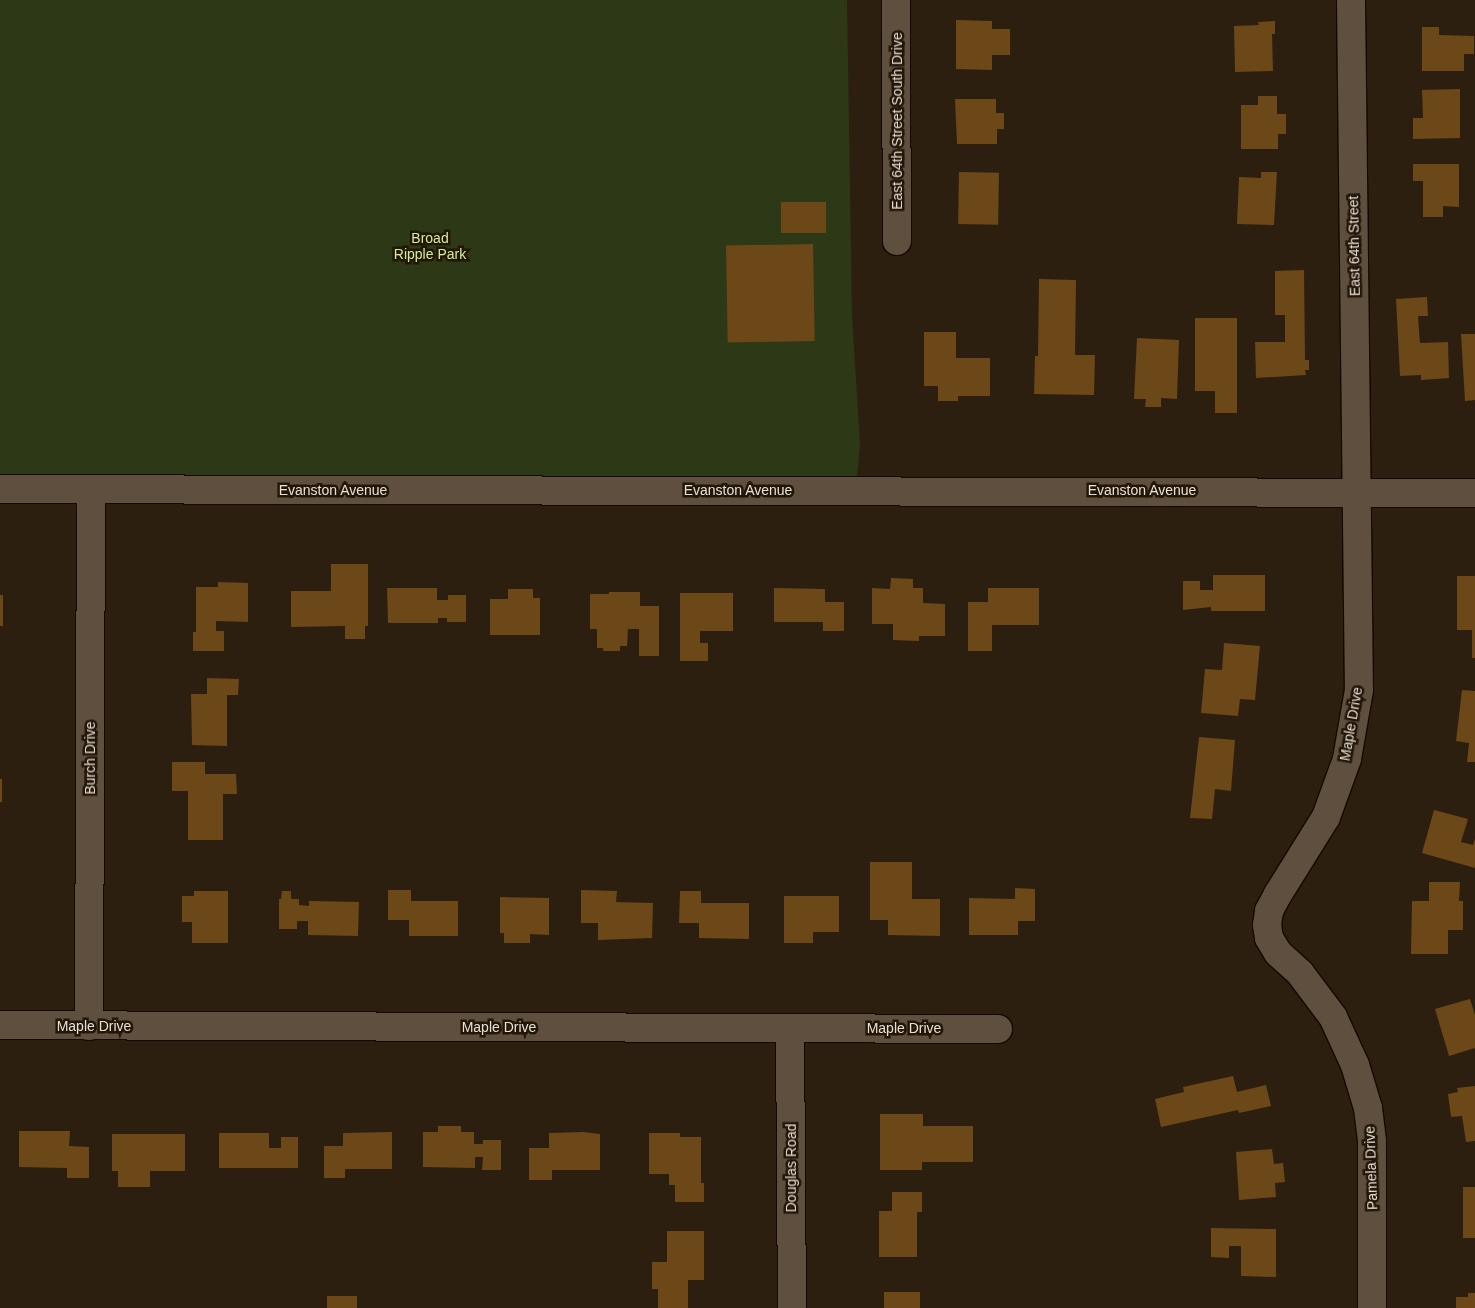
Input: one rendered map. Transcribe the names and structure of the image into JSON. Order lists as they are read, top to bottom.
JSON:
{
  "streets": {
    "street": [
      "East 64th Street South Drive",
      "East 64th Street",
      "Evanston Avenue",
      "Maple Drive",
      "Burch Drive",
      "Douglas Road",
      "Pamela Drive"
    ]
  },
  "crossings": [
    ["East 64th Street", "Evanston Avenue"],
    ["East 64th Street", "Maple Drive"],
    ["Evanston Avenue", "Maple Drive"],
    ["Evanston Avenue", "Burch Drive"],
    ["Maple Drive", "Burch Drive"],
    ["Maple Drive", "Douglas Road"],
    ["Maple Drive", "Pamela Drive"]
  ],
  "parks": ["Broad Ripple Park"]
}
